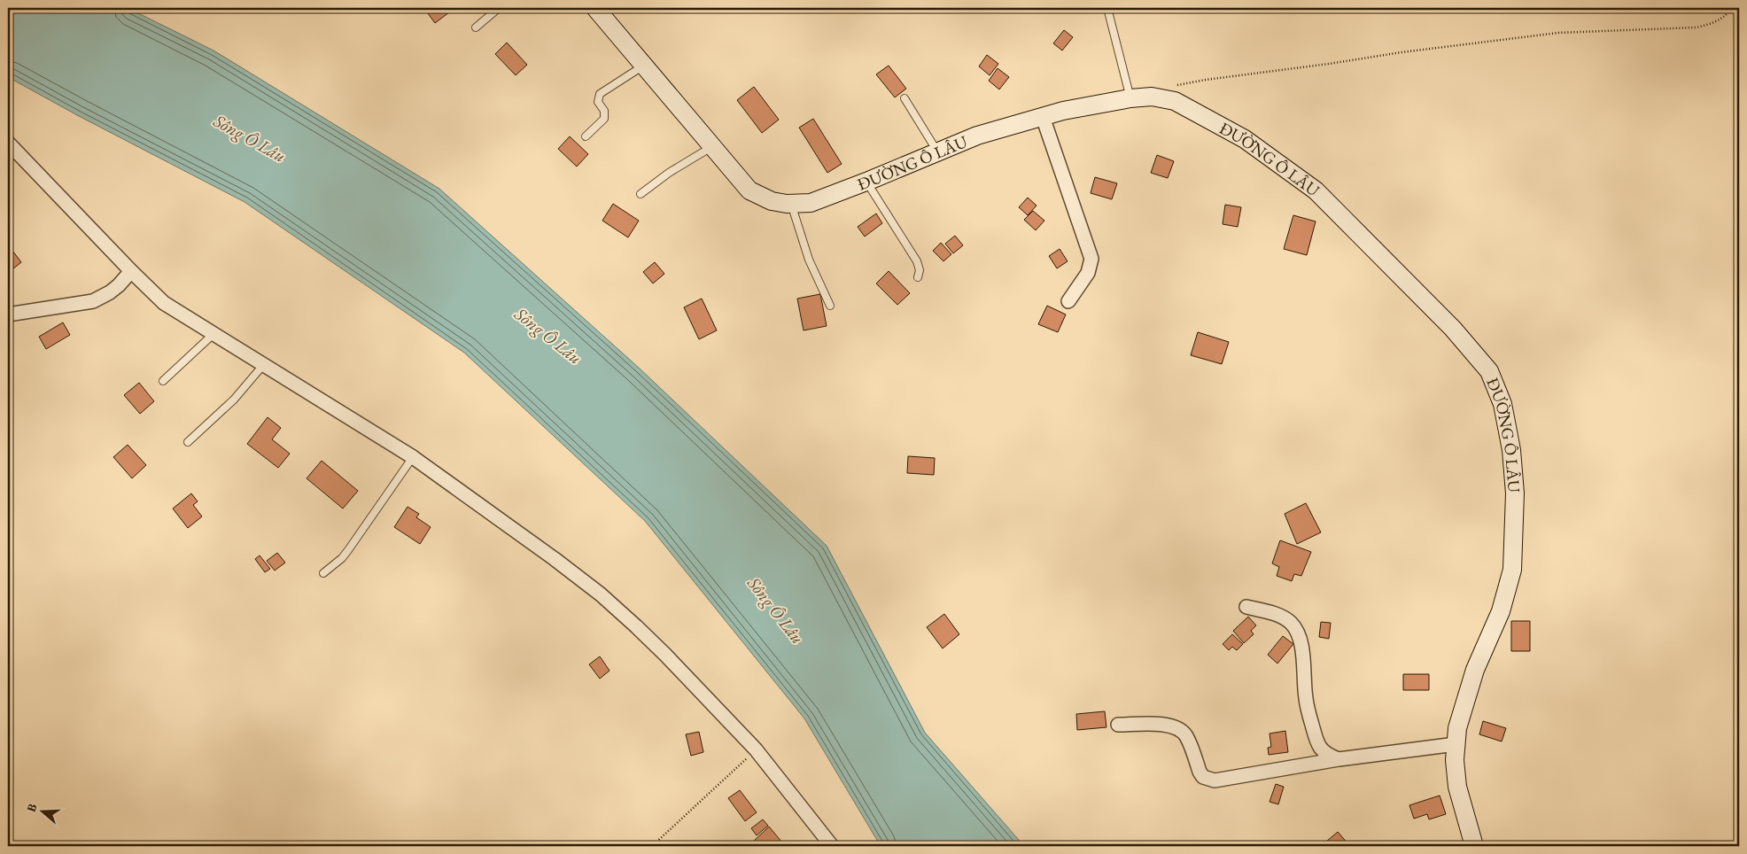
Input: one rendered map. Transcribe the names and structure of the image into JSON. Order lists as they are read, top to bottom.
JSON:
{
  "streets": {
    "main road": ["ĐƯỜNG Ô LÂU"]
  },
  "water": ["Sông Ô Lâu"],
  "north": "left"
}
